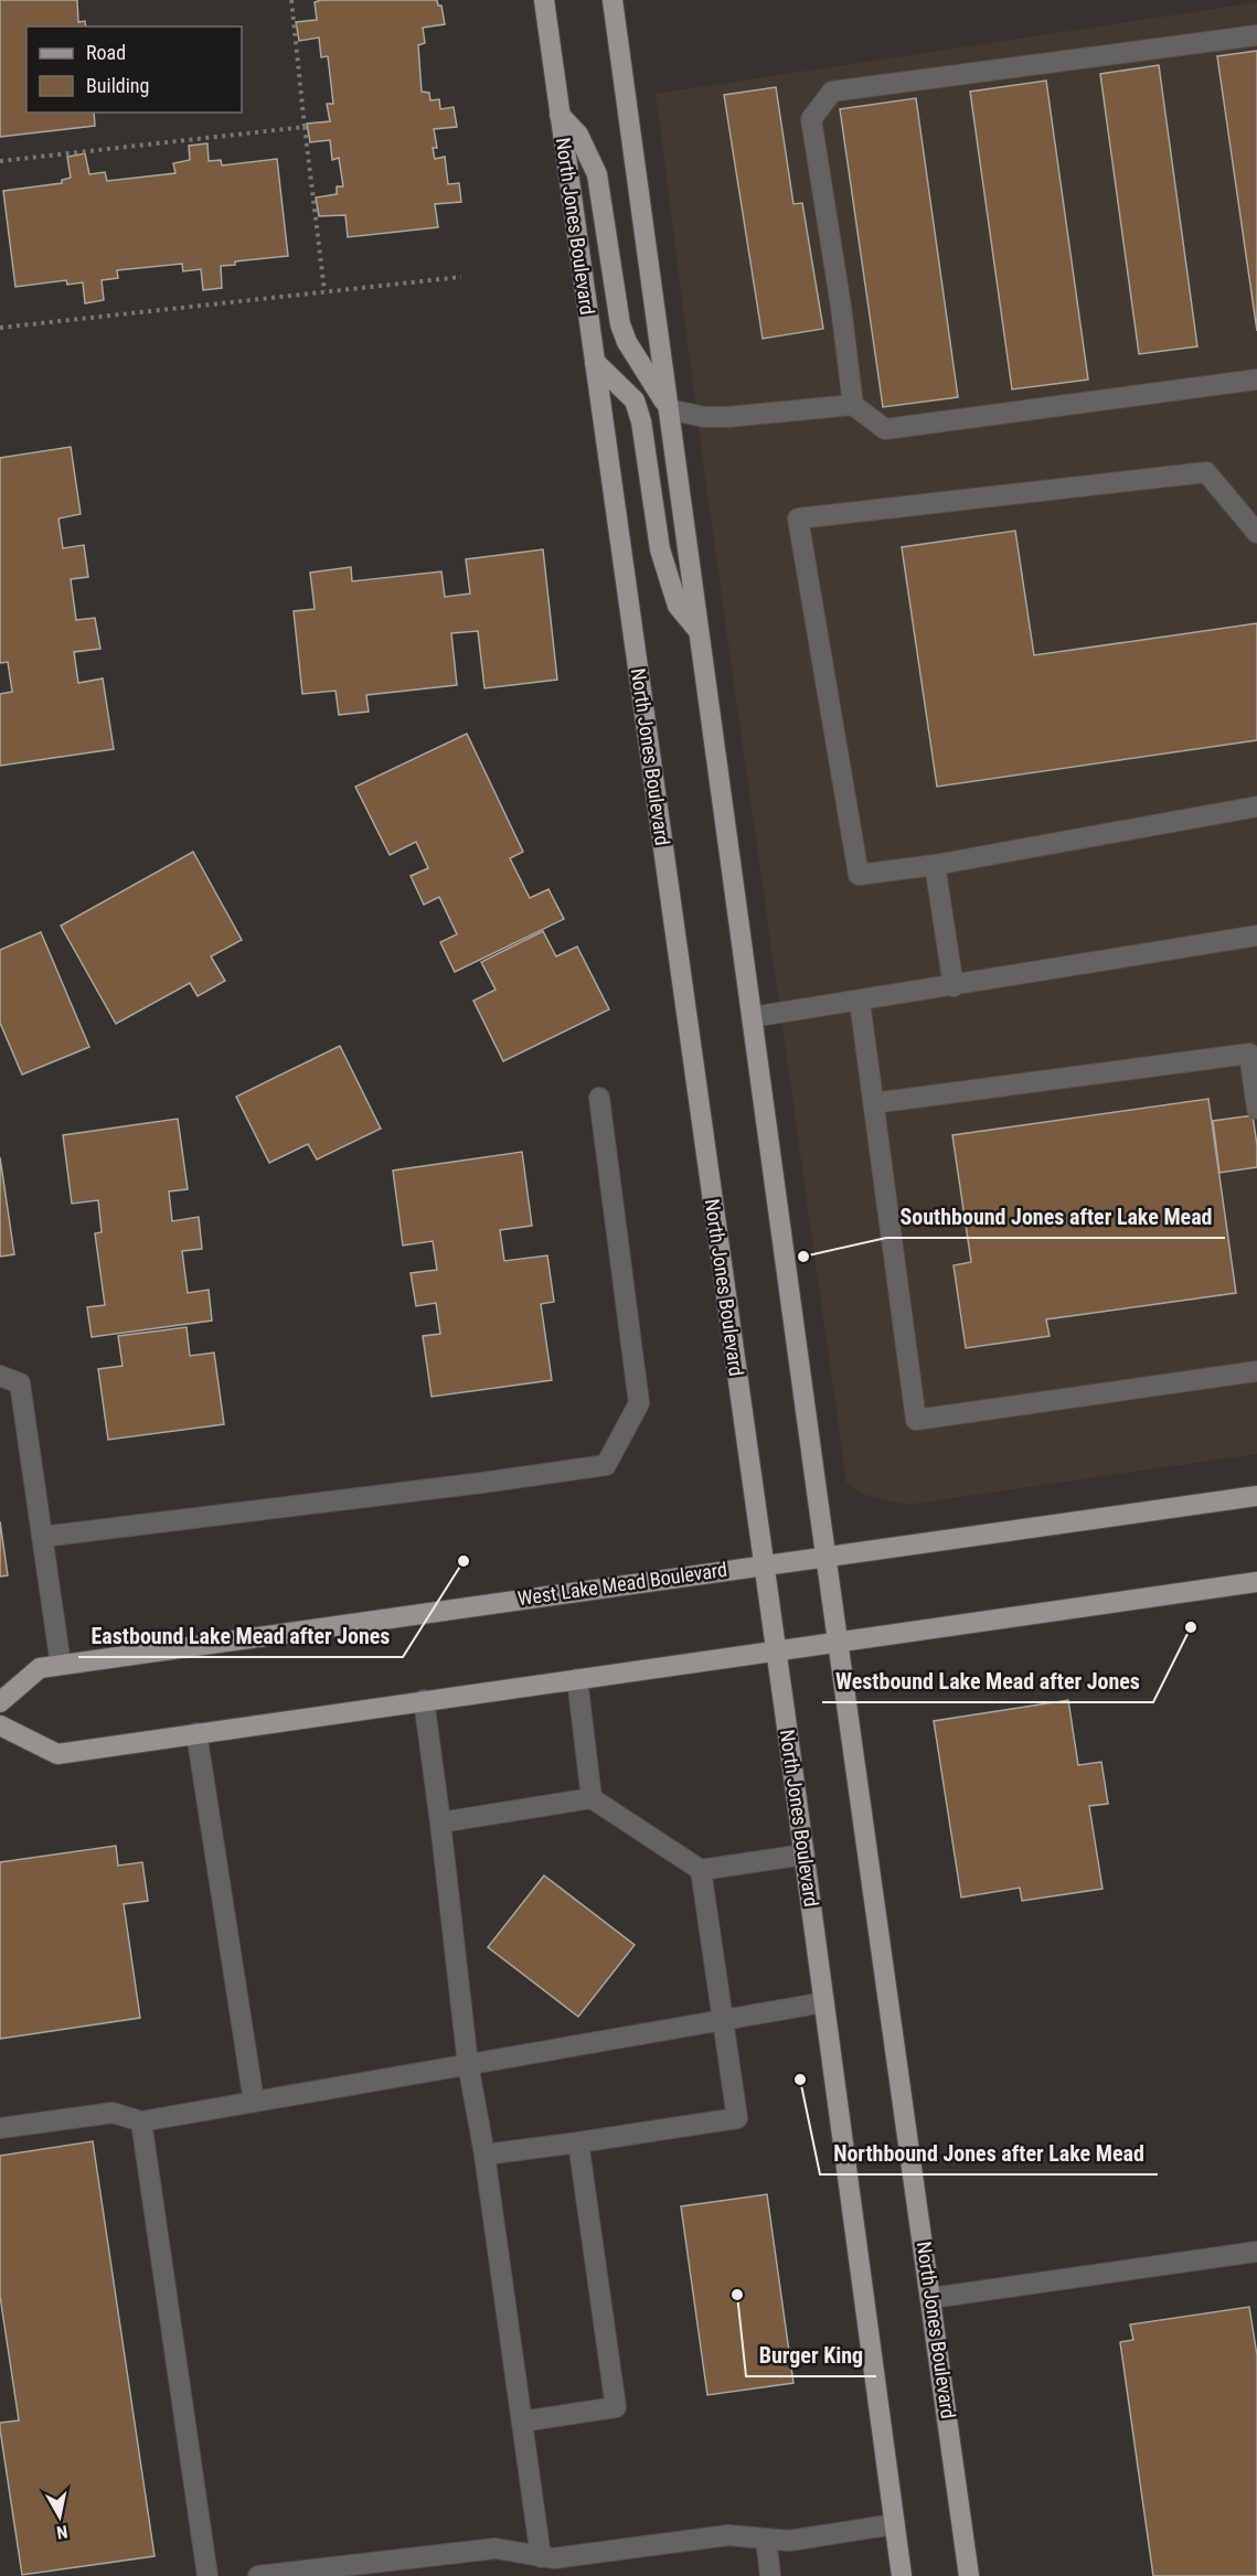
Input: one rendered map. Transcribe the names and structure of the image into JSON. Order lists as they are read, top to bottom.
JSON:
{
  "streets": {
    "main road": ["North Jones Boulevard", "West Lake Mead Boulevard"]
  },
  "crossings": [
    ["North Jones Boulevard", "West Lake Mead Boulevard"]
  ],
  "places": [
    "Southbound Jones after Lake Mead",
    "Eastbound Lake Mead after Jones",
    "Westbound Lake Mead after Jones",
    "Northbound Jones after Lake Mead",
    "Burger King"
  ],
  "legend": ["Road", "Building"],
  "north": "bottom"
}
